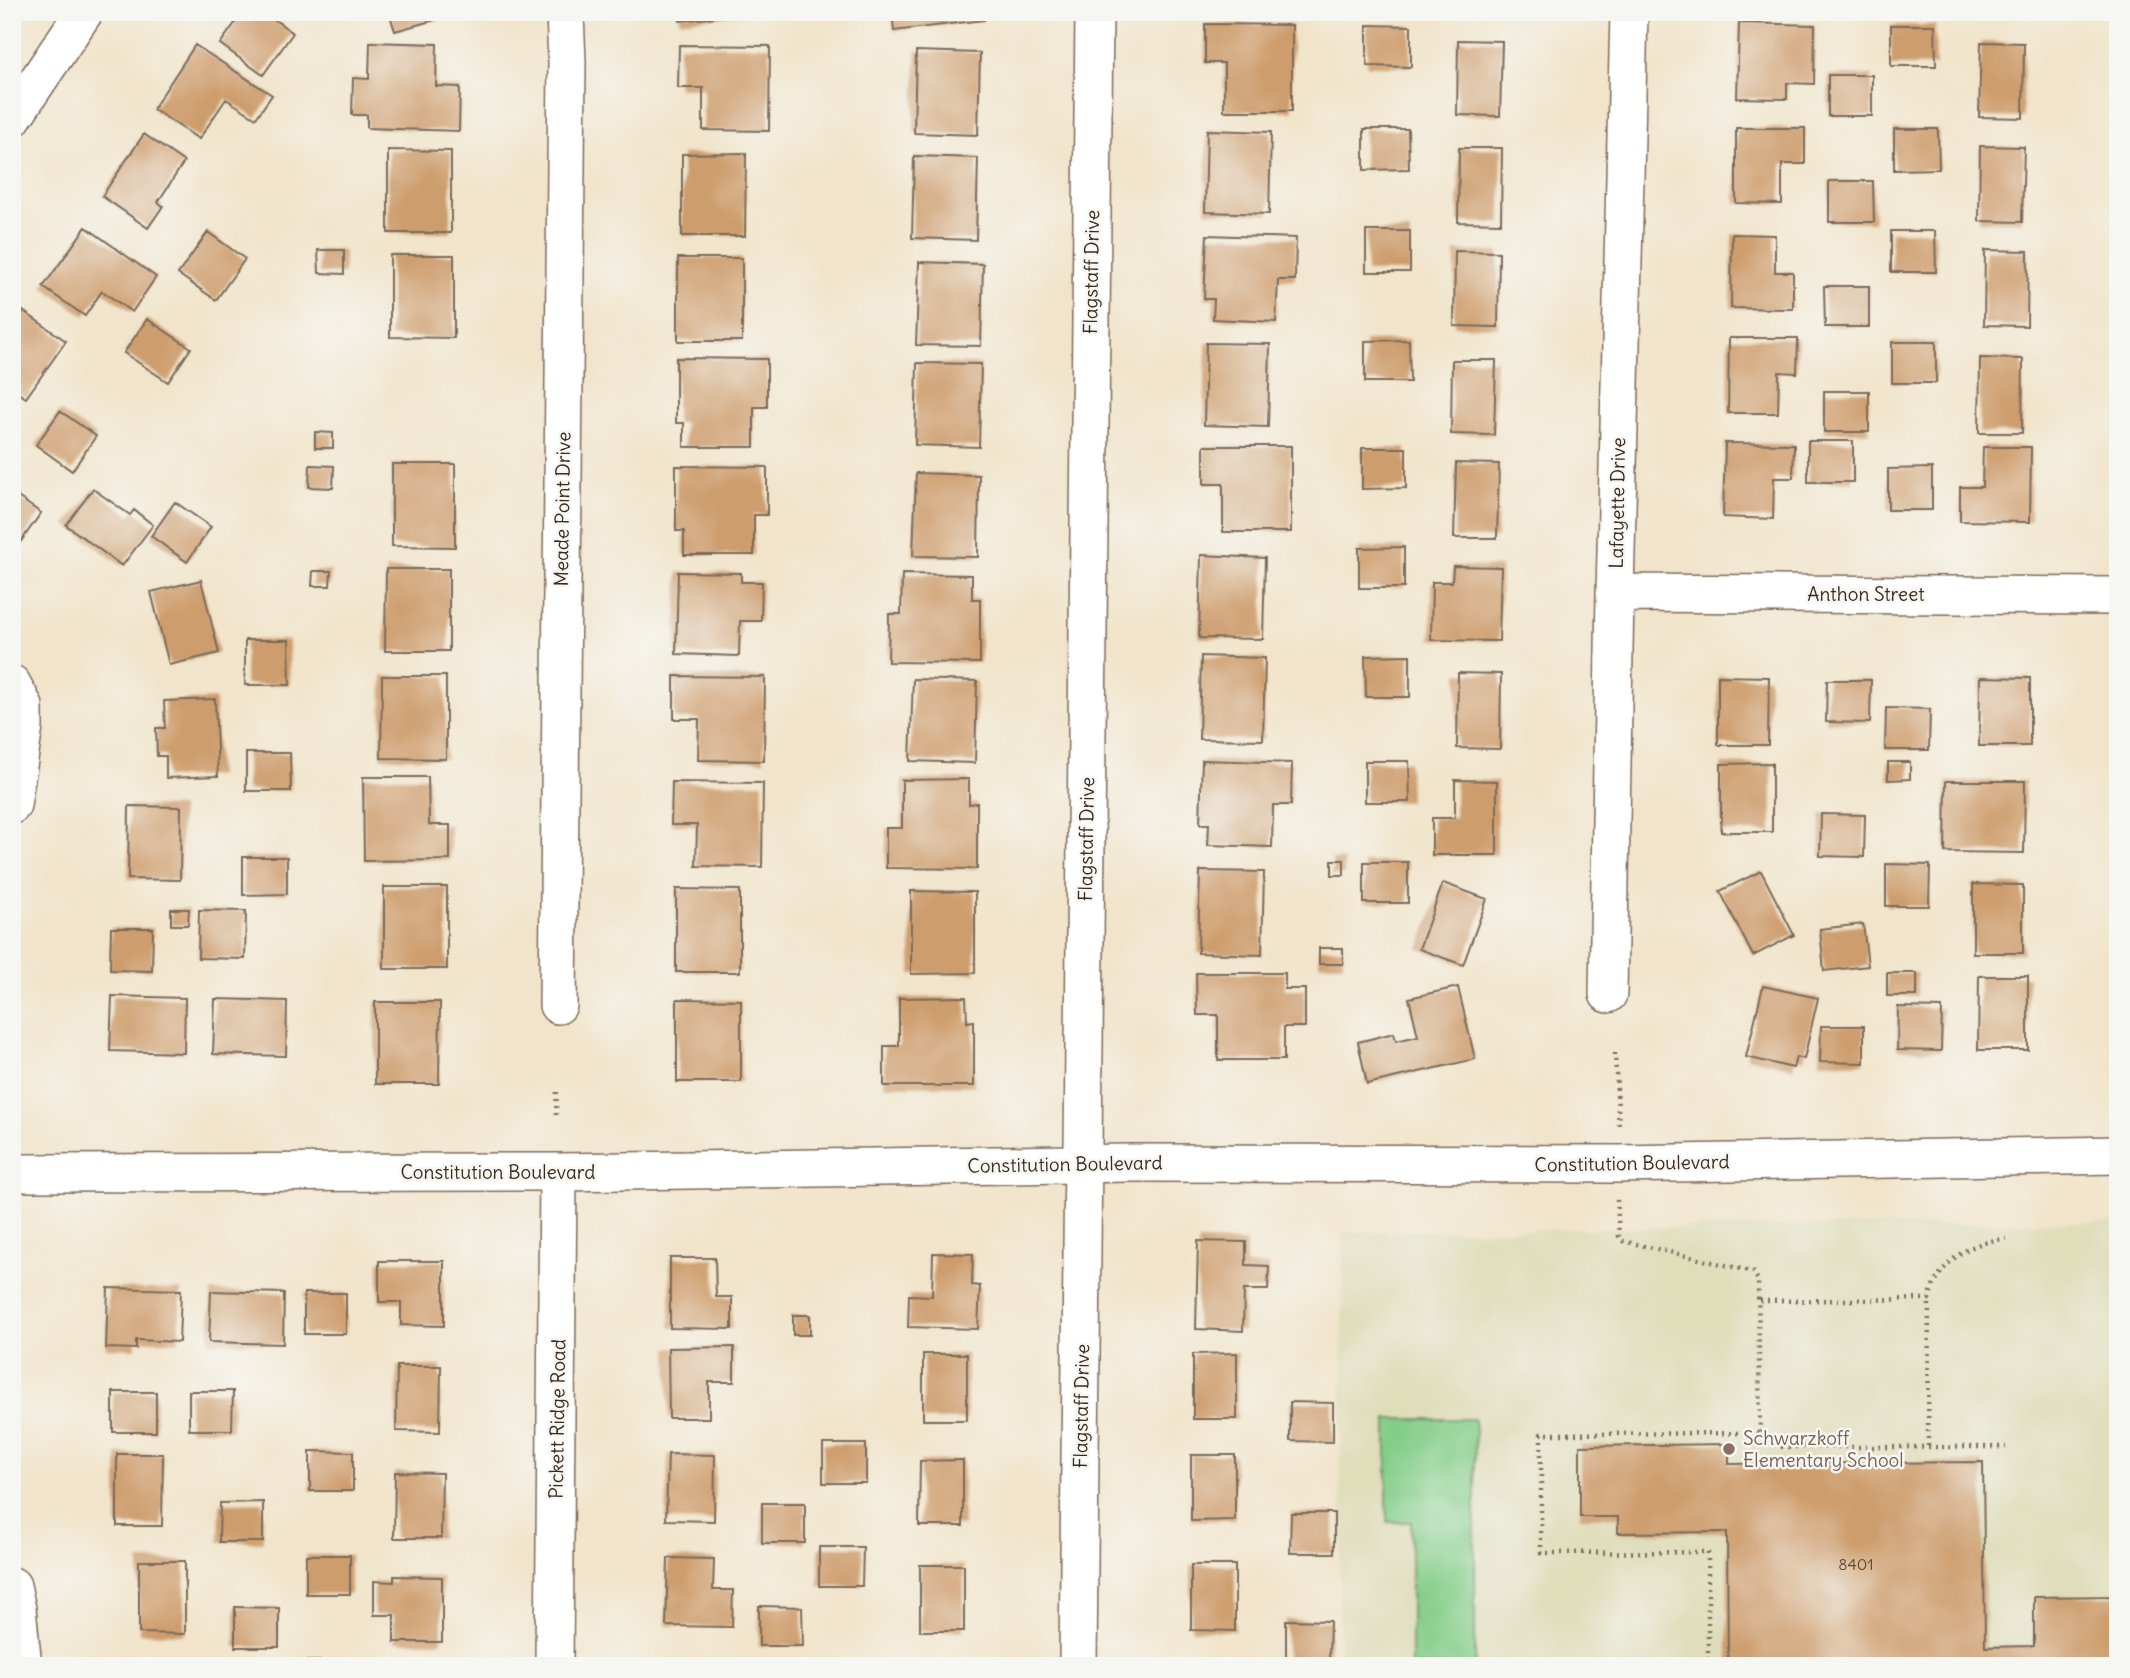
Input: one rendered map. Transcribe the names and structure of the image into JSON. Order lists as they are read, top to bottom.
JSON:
{
  "streets": {
    "street": [
      "Flagstaff Drive",
      "Lafayette Drive",
      "Meade Point Drive",
      "Anthon Street",
      "Constitution Boulevard",
      "Pickett Ridge Road"
    ]
  },
  "crossings": [
    ["Flagstaff Drive", "Constitution Boulevard"],
    ["Lafayette Drive", "Anthon Street"],
    ["Constitution Boulevard", "Pickett Ridge Road"]
  ],
  "places": ["Schwarzkoff Elementary School"],
  "house_numbers": ["8401"]
}
